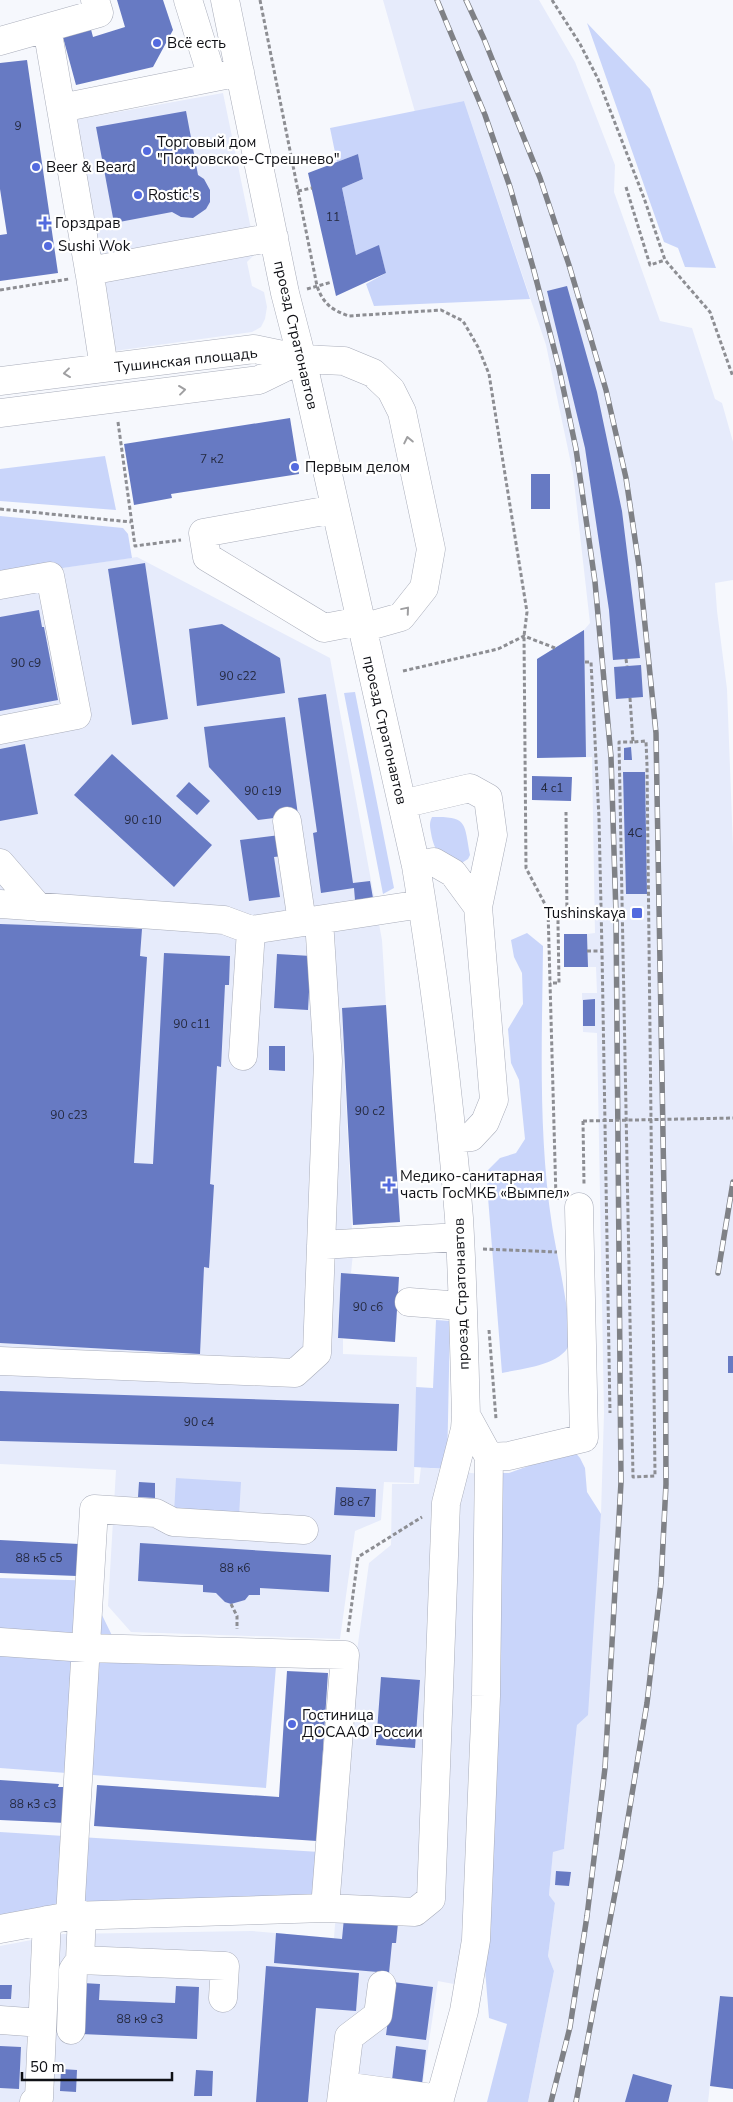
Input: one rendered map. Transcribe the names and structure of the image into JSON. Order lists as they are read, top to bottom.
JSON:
{
  "streets": {
    "street": ["проезд Стратонавтов", "Тушинская площадь"]
  },
  "crossings": [
    ["проезд Стратонавтов", "Тушинская площадь"]
  ],
  "places": {
    "other": [
      "Всё есть",
      "Торговый дом \"Покровское-Стрешнево\"",
      "Beer & Beard",
      "Rostic's",
      "Sushi Wok",
      "Первым делом",
      "Гостиница ДОСААФ России"
    ],
    "health": ["Горздрав", "Медико-санитарная часть ГосМКБ «Вымпел»"],
    "transit": ["Tushinskaya"]
  },
  "house_numbers": [
    "9",
    "11",
    "7 к2",
    "90 с9",
    "90 с22",
    "4 с1",
    "90 с19",
    "90 с10",
    "4С",
    "90 с11",
    "90 с2",
    "90 с23",
    "90 с6",
    "90 с4",
    "88 с7",
    "88 к5 с5",
    "88 к6",
    "88 к3 с3",
    "88 к9 с3"
  ],
  "scale_bar": "50 m"
}
